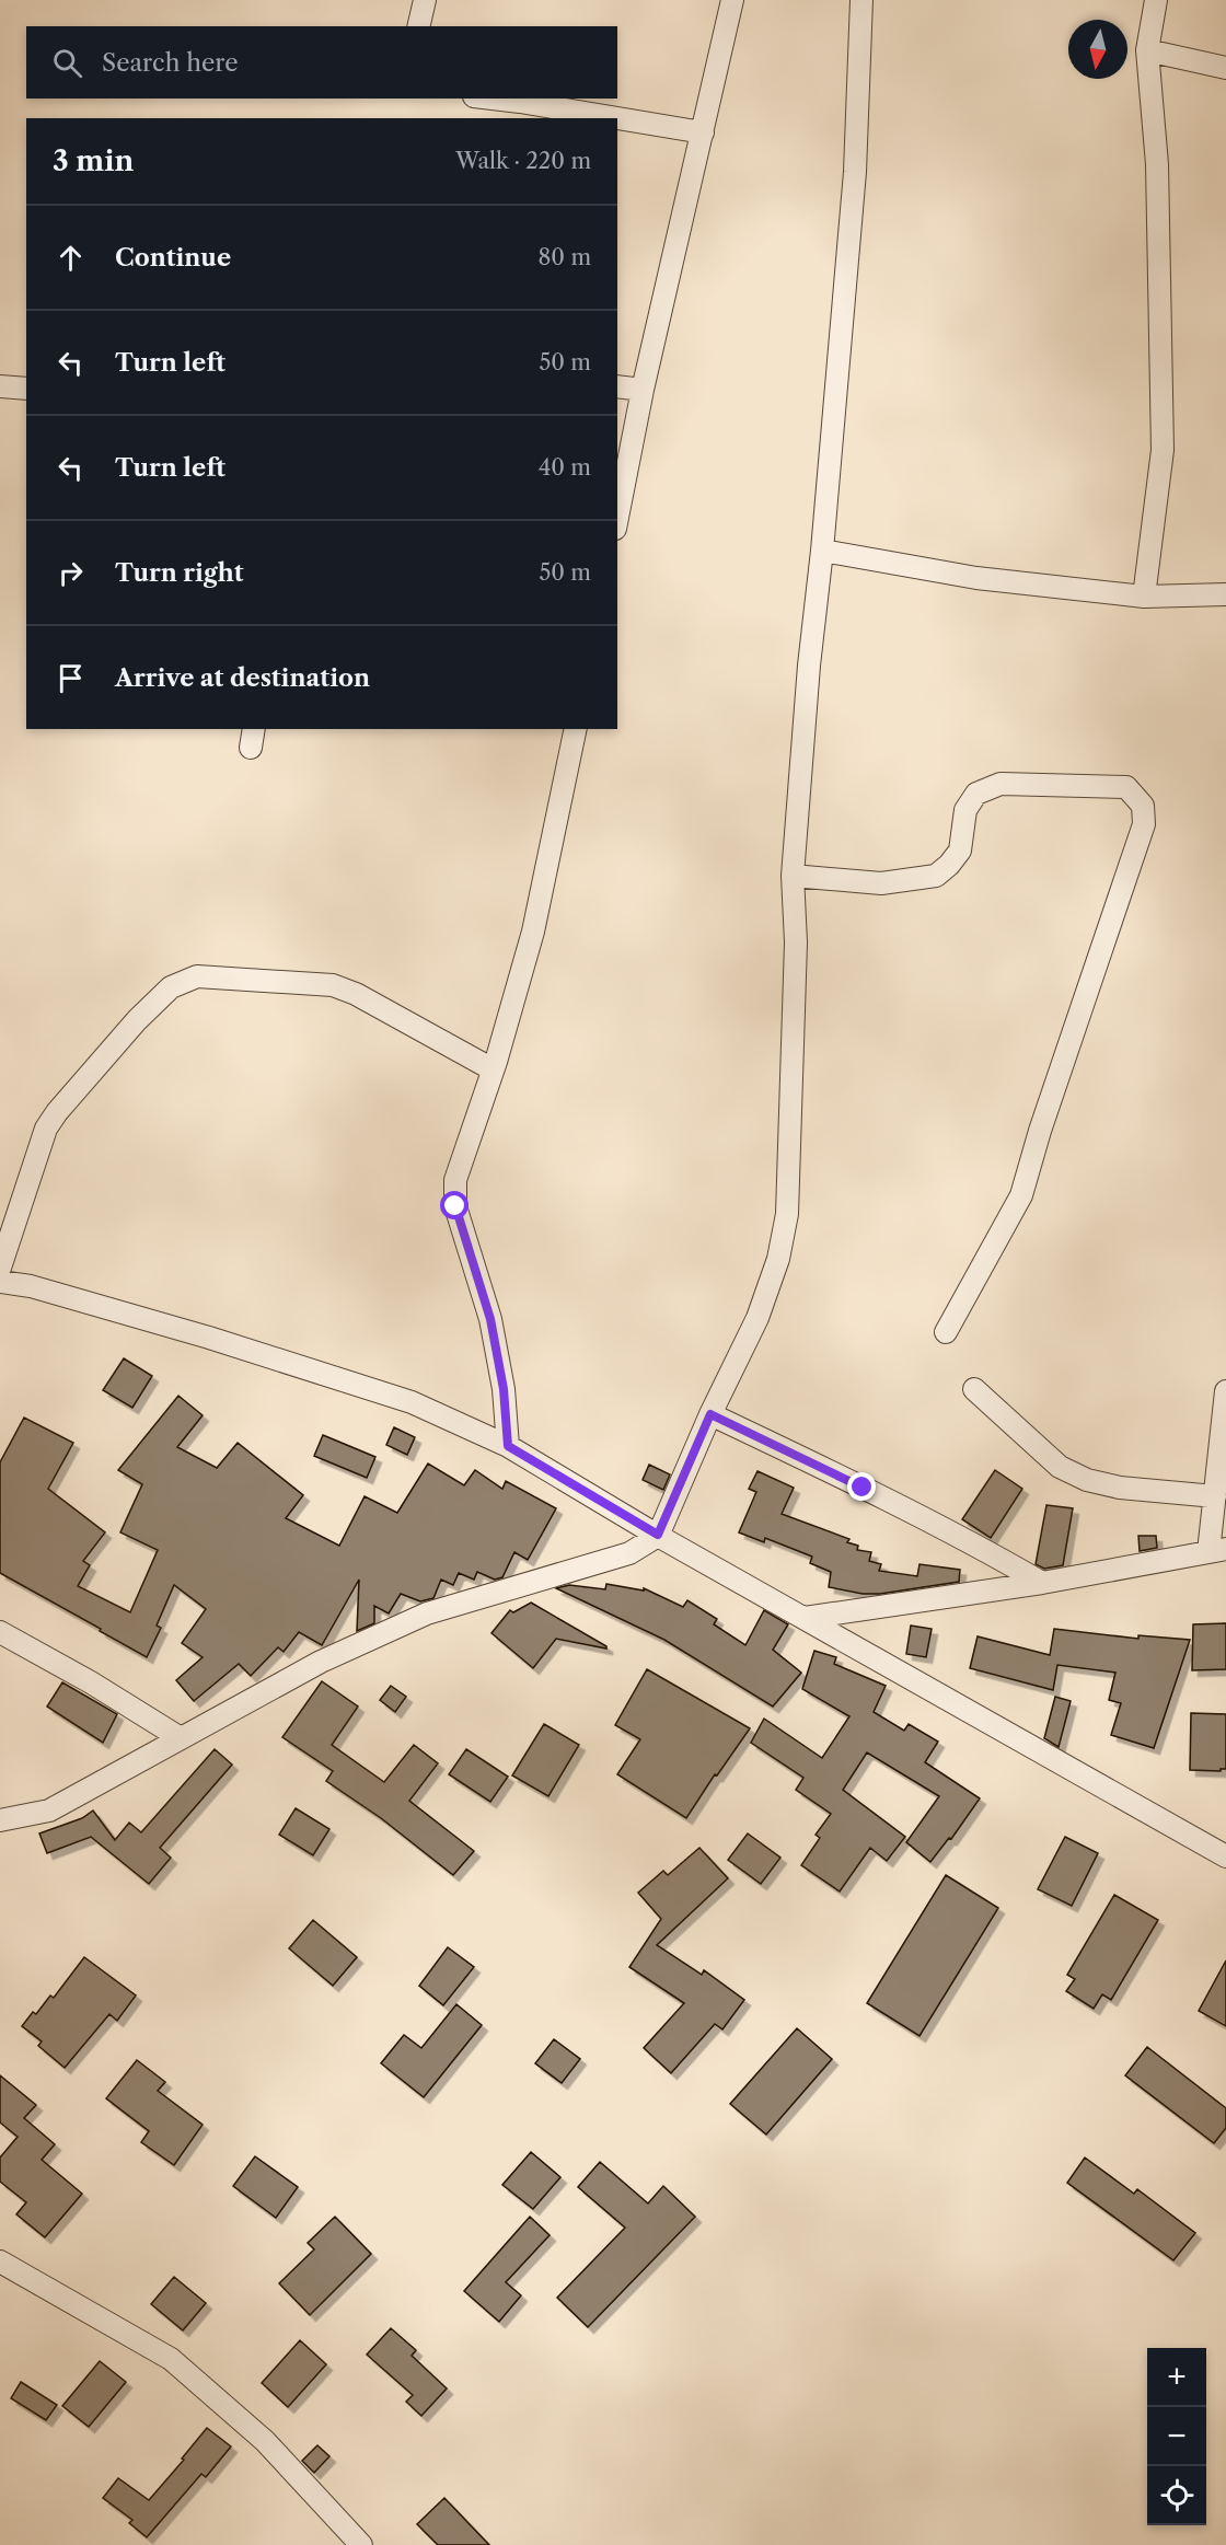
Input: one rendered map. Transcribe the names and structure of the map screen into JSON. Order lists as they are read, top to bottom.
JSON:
{
  "north": "bottom",
  "page": {
    "search": "Search here",
    "heading": ["3 min", "Walk · 220 m"],
    "list": [
      ["Continue", "80 m"],
      ["Turn left", "50 m"],
      ["Turn left", "40 m"],
      ["Turn right", "50 m"],
      "Arrive at destination"
    ],
    "map_buttons": ["+", "−"]
  }
}
